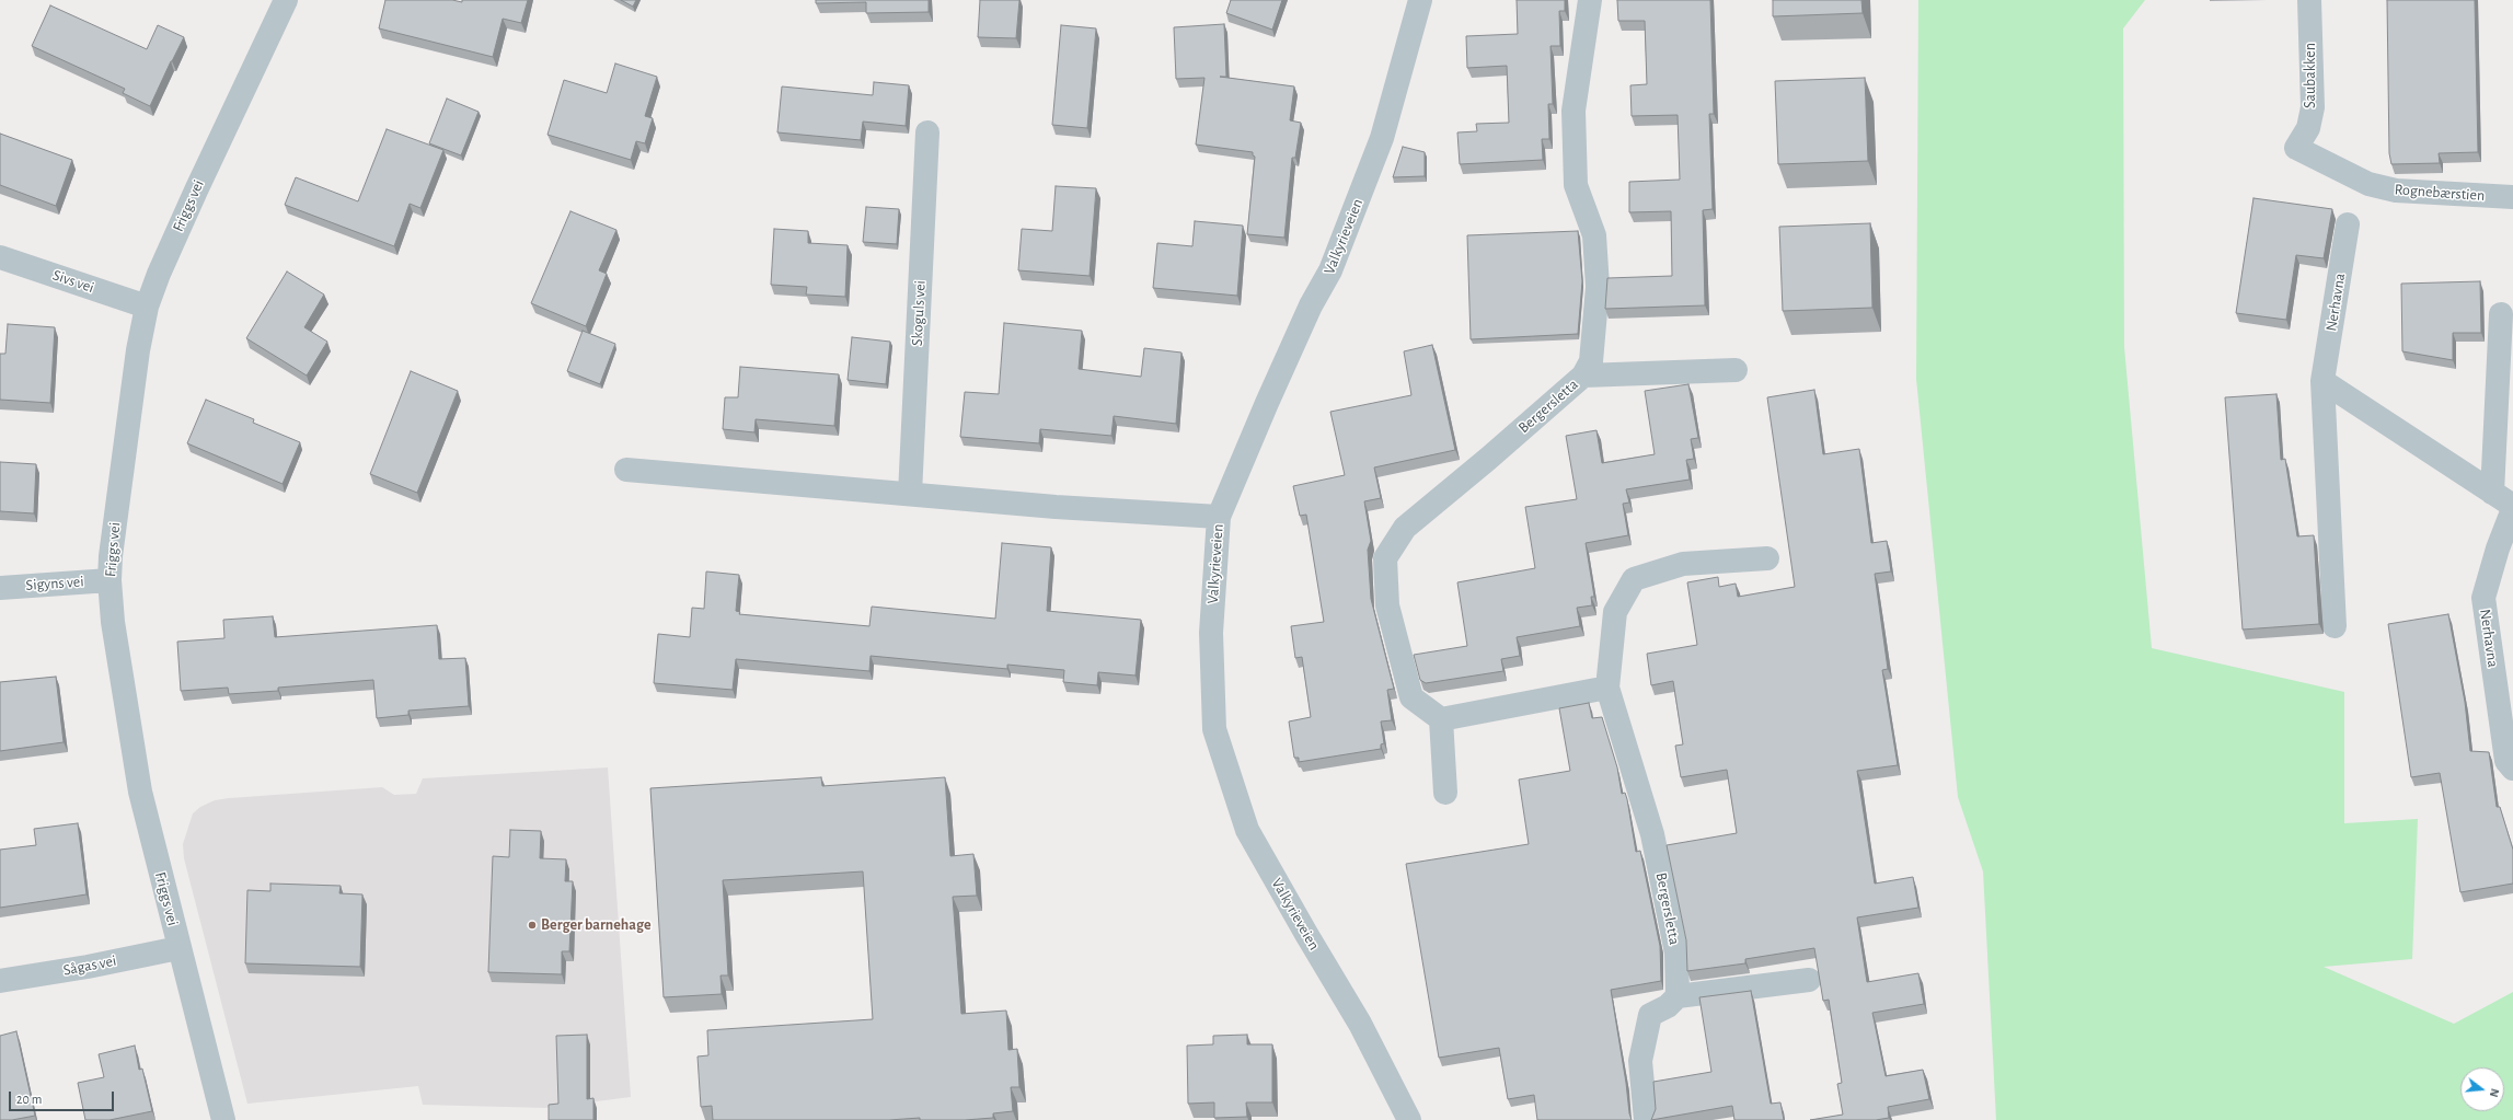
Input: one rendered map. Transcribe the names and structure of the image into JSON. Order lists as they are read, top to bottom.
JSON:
{
  "streets": {
    "street": [
      "Saubakken",
      "Rognebærstien",
      "Friggs vei",
      "Valkyrieveien",
      "Sivs vei",
      "Nerhavna",
      "Skoguls vei",
      "Bergersletta",
      "Sigyns vei",
      "Sågas vei"
    ]
  },
  "crossings": [
    ["Saubakken", "Rognebærstien"],
    ["Friggs vei", "Sivs vei"],
    ["Friggs vei", "Sigyns vei"],
    ["Friggs vei", "Sågas vei"]
  ],
  "places": ["Berger barnehage"],
  "scale_bar": "20 m",
  "north": "right"
}
